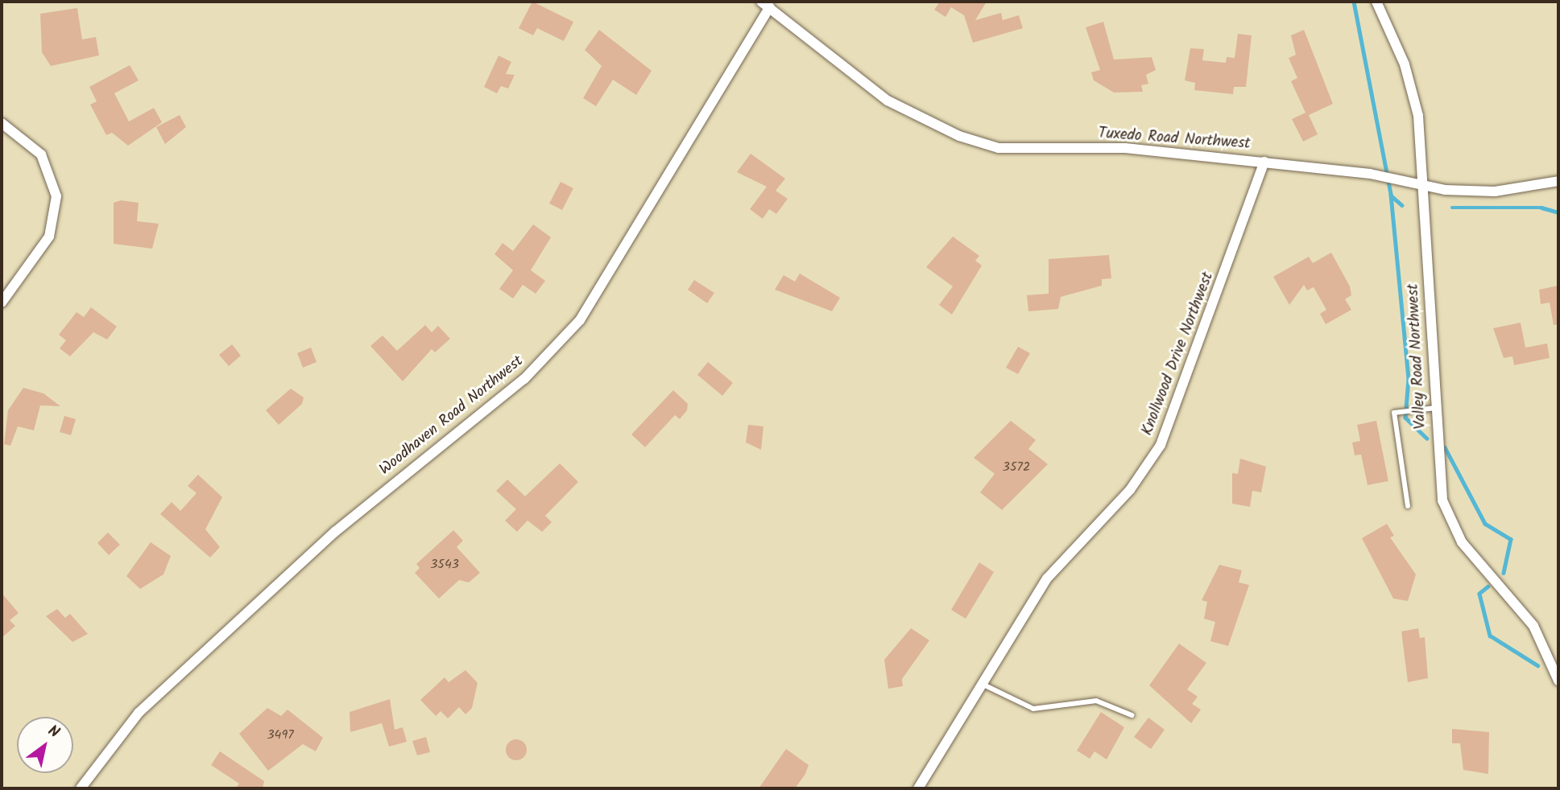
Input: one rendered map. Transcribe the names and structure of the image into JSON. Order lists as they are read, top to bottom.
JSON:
{
  "streets": {
    "street": [
      "Tuxedo Road Northwest",
      "Knollwood Drive Northwest",
      "Valley Road Northwest",
      "Woodhaven Road Northwest"
    ]
  },
  "crossings": [
    ["Tuxedo Road Northwest", "Knollwood Drive Northwest"],
    ["Tuxedo Road Northwest", "Valley Road Northwest"],
    ["Tuxedo Road Northwest", "Woodhaven Road Northwest"]
  ],
  "house_numbers": ["3572", "3543", "3497"],
  "north": "top right"
}
